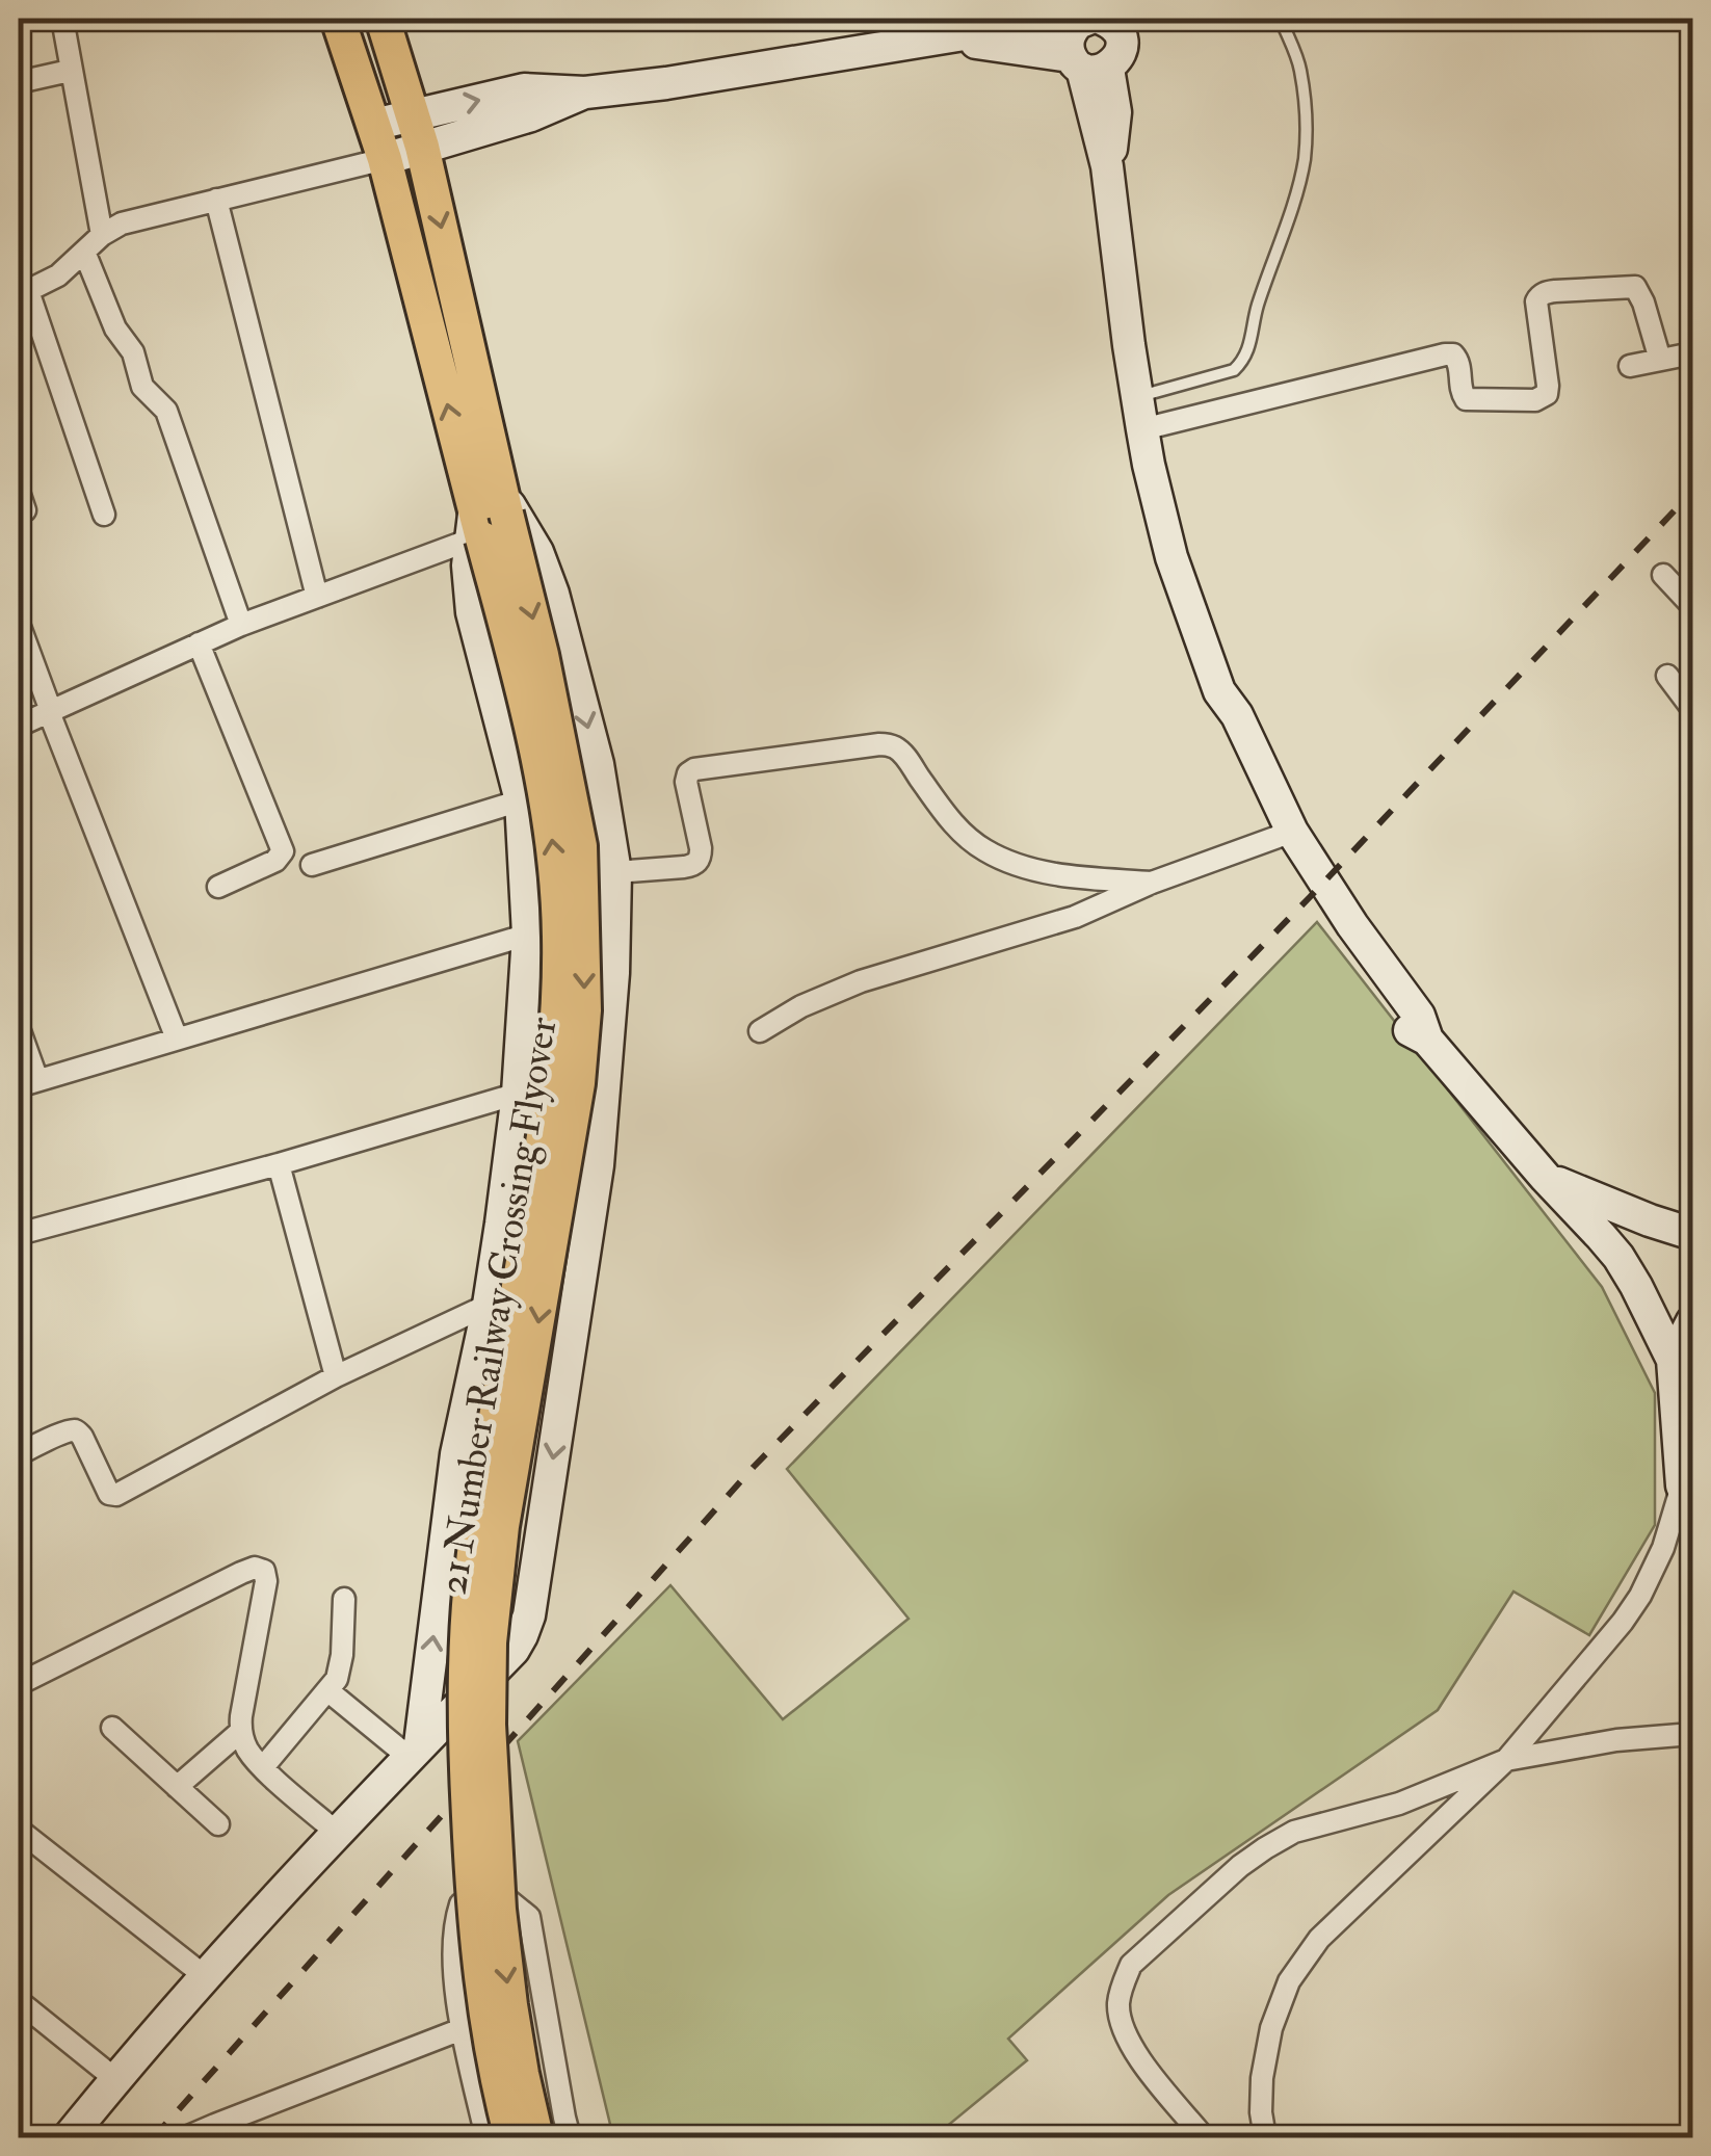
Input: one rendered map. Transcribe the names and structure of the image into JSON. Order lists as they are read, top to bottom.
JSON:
{
  "streets": {
    "main road": ["21 Number Railway Crossing Flyover"]
  }
}
